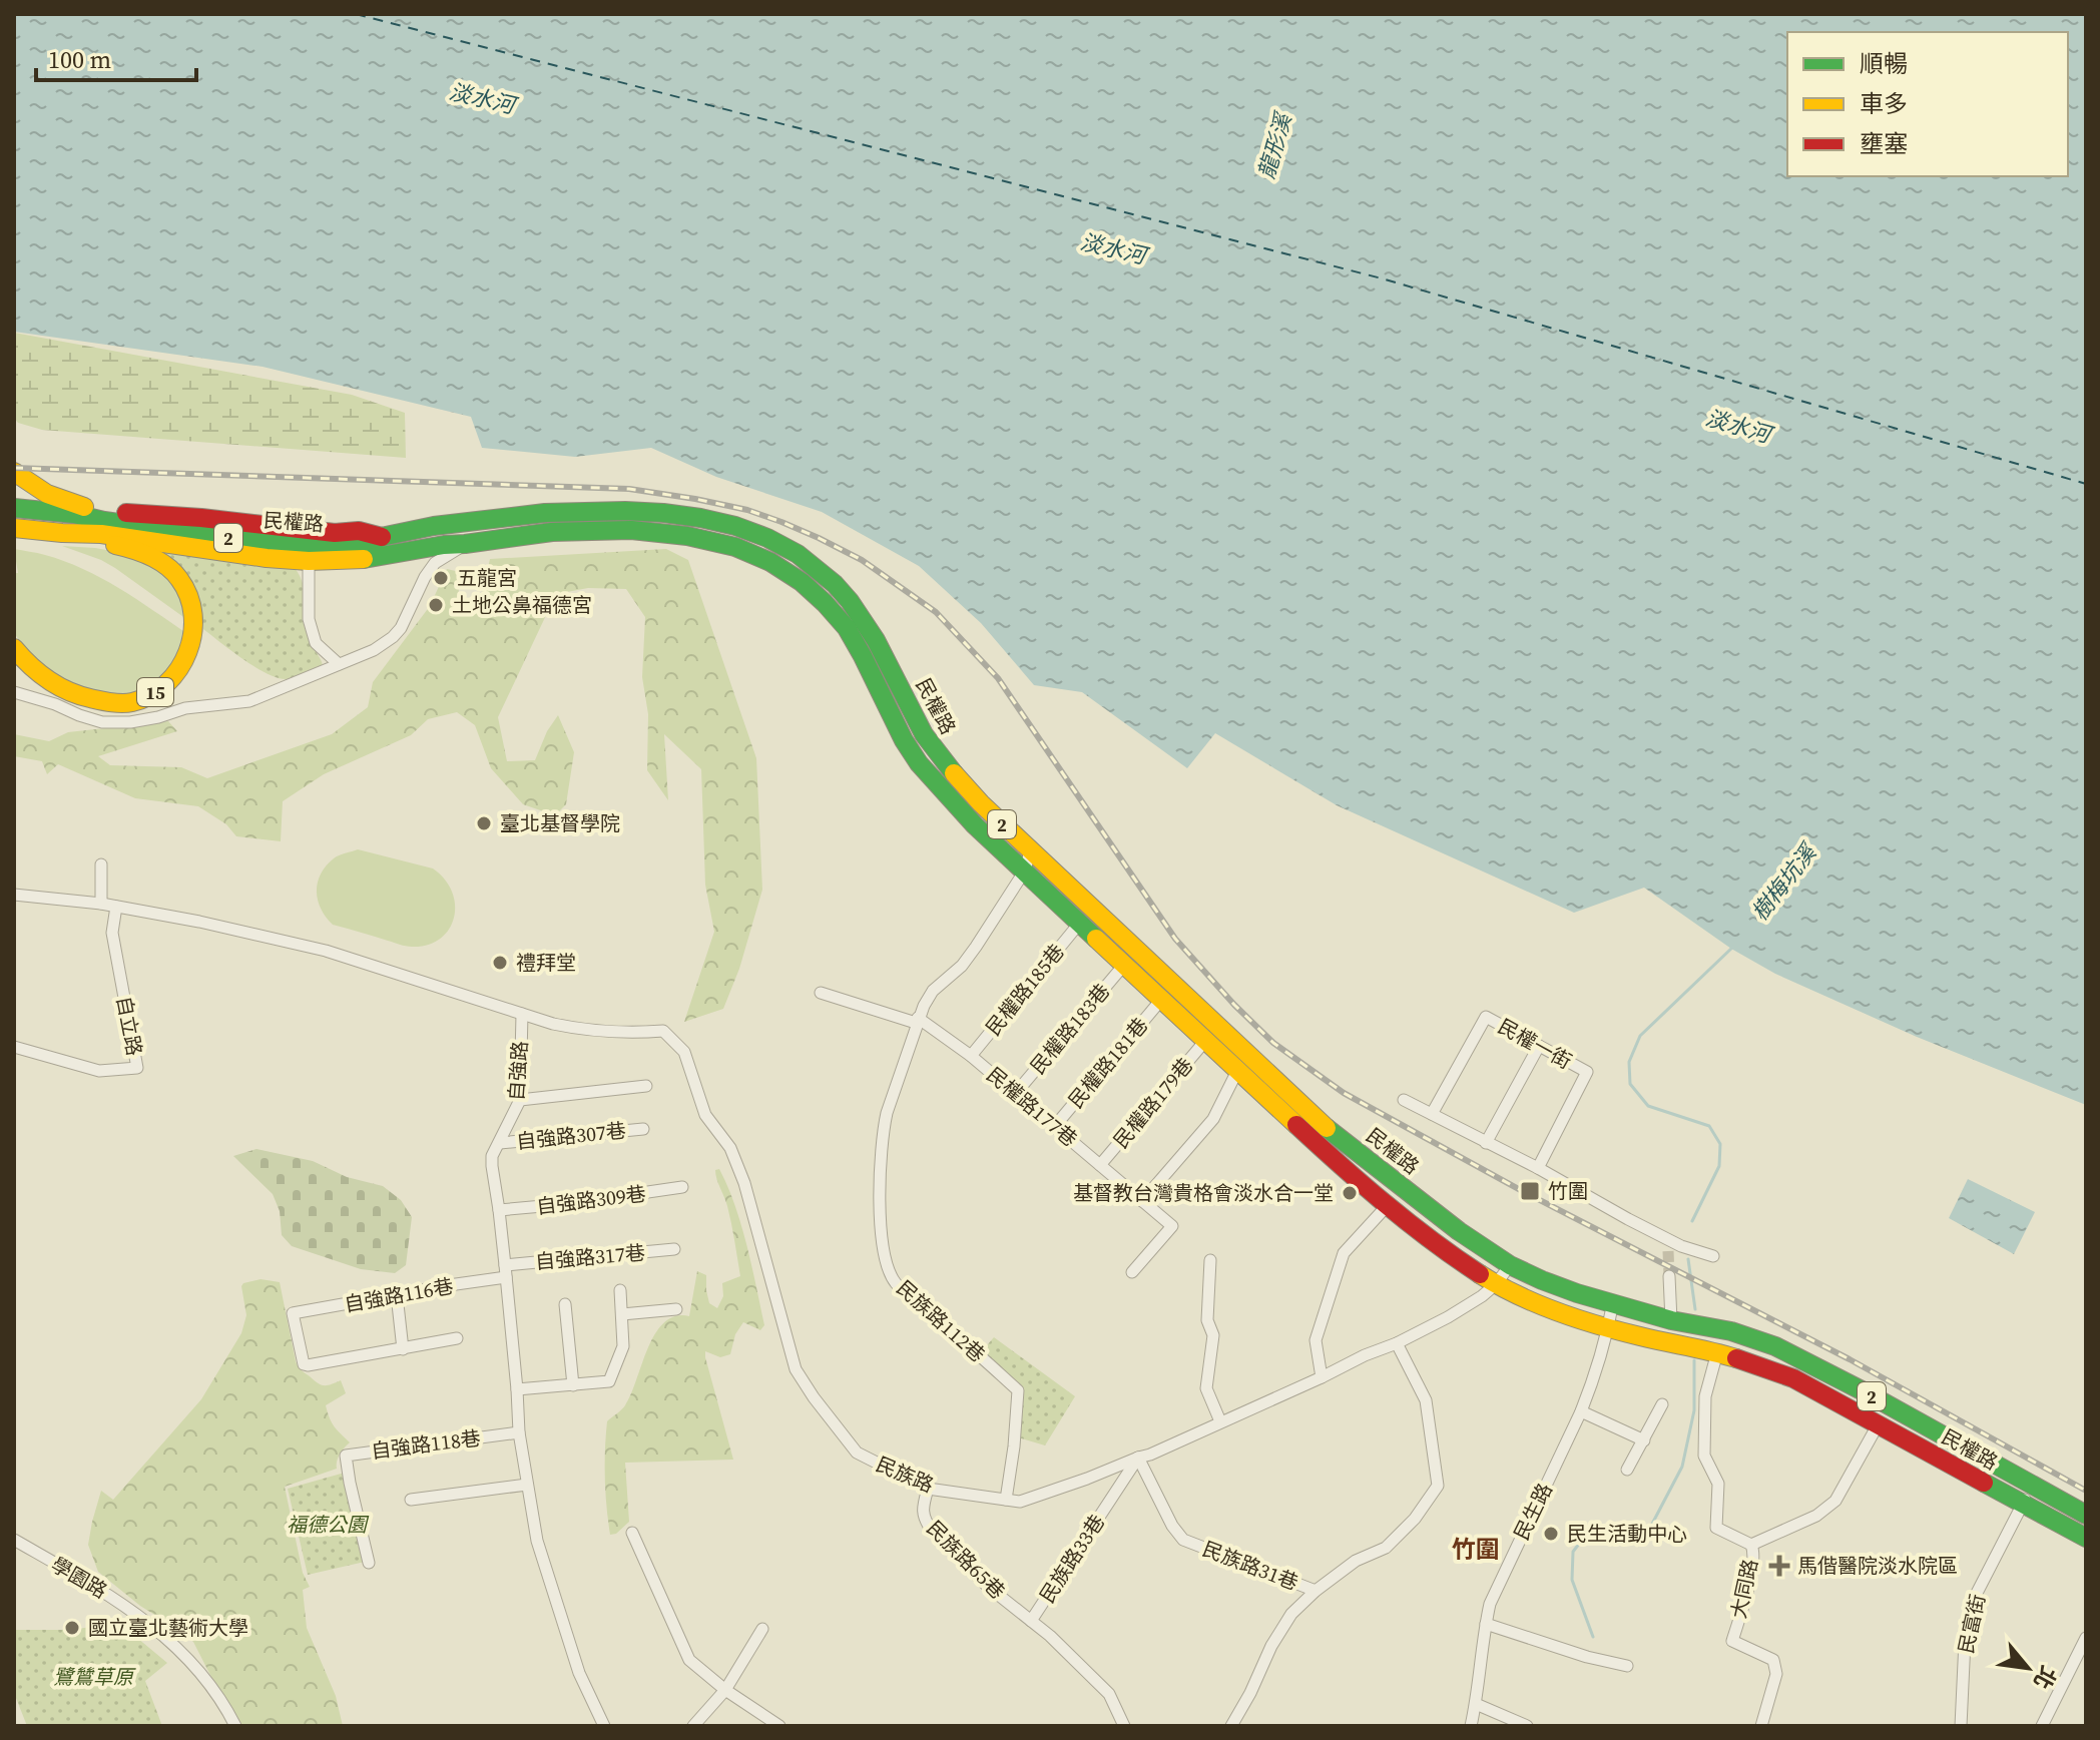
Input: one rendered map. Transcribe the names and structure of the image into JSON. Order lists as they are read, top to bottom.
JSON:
{
  "streets": {
    "main road": ["民權路", "2", "15"],
    "street": [
      "民權路185巷",
      "自立路",
      "民權路183巷",
      "民權一街",
      "民權路181巷",
      "自強路",
      "民權路179巷",
      "民權路177巷",
      "自強路307巷",
      "自強路309巷",
      "自強路317巷",
      "自強路116巷",
      "民族路112巷",
      "自強路118巷",
      "民族路",
      "民生路",
      "民族路33巷",
      "民族路65巷",
      "民族路31巷",
      "學園路",
      "大同路",
      "民富街"
    ]
  },
  "crossings": [
    ["民權路", "15"],
    ["民權路", "民權路185巷"],
    ["民權路", "民權路183巷"],
    ["民權路", "民權路181巷"],
    ["民權路", "民權路179巷"],
    ["民權路", "民族路"],
    ["民權路", "民生路"],
    ["民權路", "大同路"],
    ["民權路", "民富街"],
    ["民權路185巷", "民權路177巷"],
    ["自立路", "自強路"],
    ["民權路183巷", "民權路177巷"],
    ["民權路181巷", "民權路177巷"],
    ["自強路", "自強路307巷"],
    ["自強路", "自強路309巷"],
    ["自強路", "自強路317巷"],
    ["自強路", "自強路116巷"],
    ["自強路", "自強路118巷"],
    ["自強路", "民族路"],
    ["民權路179巷", "民權路177巷"],
    ["民權路177巷", "民族路112巷"],
    ["自強路317巷", "自強路116巷"],
    ["民族路112巷", "民族路"],
    ["民族路", "民族路33巷"],
    ["民族路", "民族路65巷"],
    ["民族路", "民族路31巷"],
    ["民族路33巷", "民族路65巷"],
    ["民族路33巷", "民族路31巷"]
  ],
  "districts": ["竹圍"],
  "water": ["淡水河", "龍形溪", "樹梅坑溪"],
  "parks": ["福德公園", "鷺鷥草原"],
  "places": {
    "other": [
      "五龍宮",
      "土地公鼻福德宮",
      "臺北基督學院",
      "禮拜堂",
      "基督教台灣貴格會淡水合一堂",
      "民生活動中心",
      "國立臺北藝術大學"
    ],
    "transit": ["竹圍"],
    "health": ["馬偕醫院淡水院區"]
  },
  "legend": ["順暢", "車多", "壅塞"],
  "scale_bar": "100 m",
  "north": "bottom right"
}
